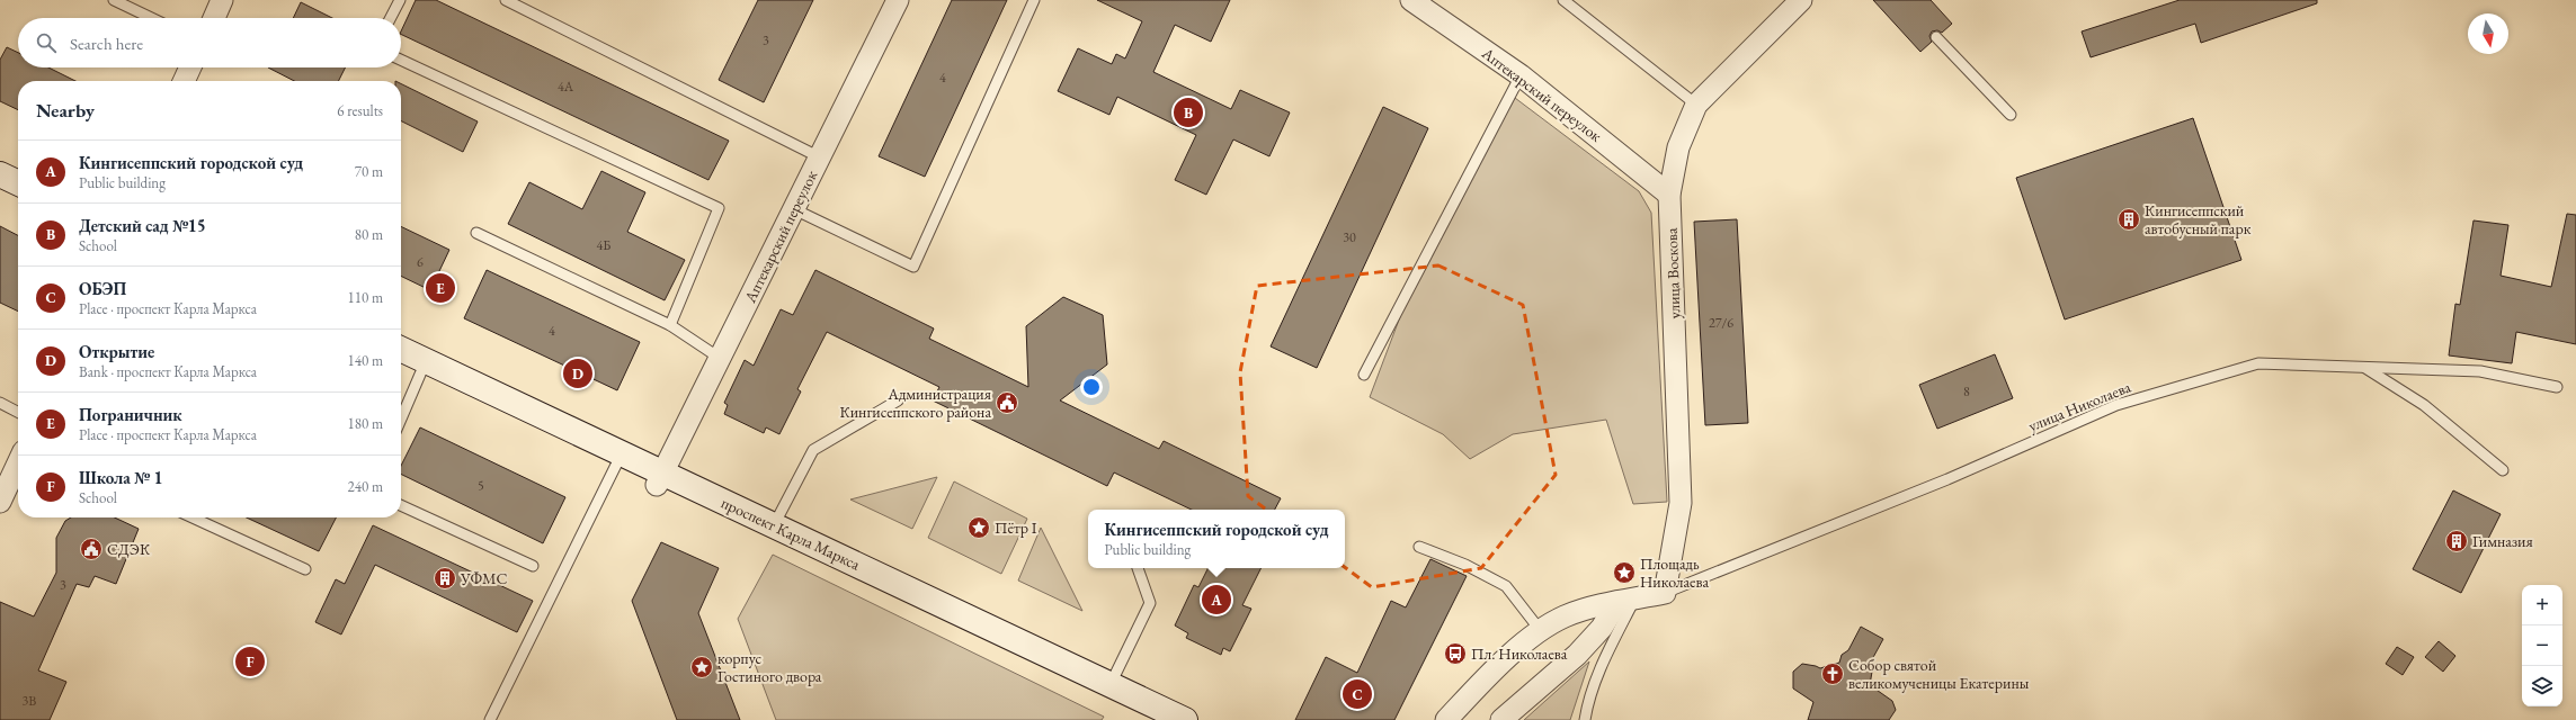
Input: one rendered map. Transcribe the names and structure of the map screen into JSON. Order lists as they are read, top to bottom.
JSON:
{
  "streets": {
    "main road": ["проспект Карла Маркса"],
    "street": ["Аптекарский переулок", "улица Воскова"],
    "lane": ["улица Николаева"]
  },
  "crossings": [
    ["Аптекарский переулок", "улица Воскова"],
    ["Аптекарский переулок", "проспект Карла Маркса"],
    ["улица Воскова", "улица Николаева"]
  ],
  "places": {
    "building": ["Кингисеппский автобусный парк", "Гимназия", "УФМС"],
    "public building": ["Администрация Кингисеппского района", "СДЭК"],
    "place": ["Пётр I", "Площадь Николаева", "корпус Гостиного двора"],
    "bus stop": ["Пл. Николаева"],
    "church": ["Собор святой великомученицы Екатерины"]
  },
  "house_numbers": [
    "3",
    "4",
    "4А",
    "30",
    "4Б",
    "6",
    "27/6",
    "4",
    "8",
    "5",
    "3",
    "3В"
  ],
  "north": "bottom",
  "page": {
    "search": "Search here",
    "heading": ["Nearby", "6 results"],
    "pins": [
      "B",
      "E",
      "D",
      "A",
      "F",
      "C"
    ],
    "list": [
      {
        "mark": "A",
        "name": "Кингисеппский городской суд",
        "note": "Public building",
        "value": "70 m"
      },
      {
        "mark": "B",
        "name": "Детский сад №15",
        "note": "School",
        "value": "80 m"
      },
      {
        "mark": "C",
        "name": "ОБЭП",
        "note": "Place · проспект Карла Маркса",
        "value": "110 m"
      },
      {
        "mark": "D",
        "name": "Открытие",
        "note": "Bank · проспект Карла Маркса",
        "value": "140 m"
      },
      {
        "mark": "E",
        "name": "Пограничник",
        "note": "Place · проспект Карла Маркса",
        "value": "180 m"
      },
      {
        "mark": "F",
        "name": "Школа № 1",
        "note": "School",
        "value": "240 m"
      }
    ],
    "popup": ["Кингисеппский городской суд", "Public building"],
    "map_buttons": ["+", "−"]
  }
}
